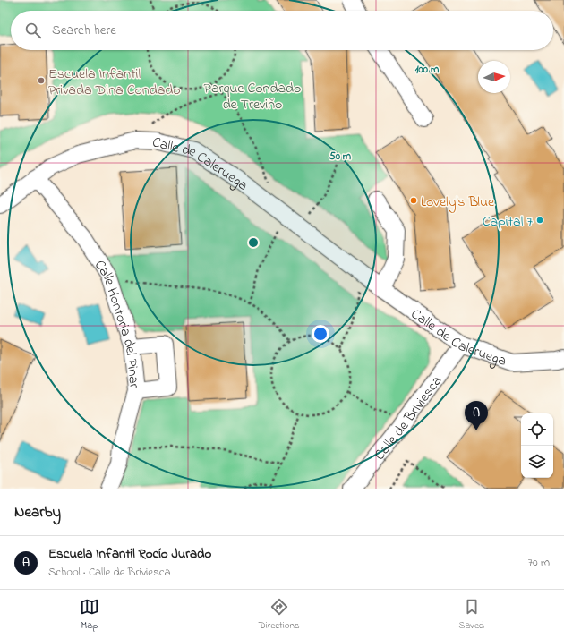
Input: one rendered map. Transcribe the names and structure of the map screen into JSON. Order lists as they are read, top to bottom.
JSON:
{
  "streets": {
    "street": ["Calle de Caleruega", "Calle Hontoria del Pinar", "Calle de Briviesca"]
  },
  "crossings": [
    ["Calle de Caleruega", "Calle Hontoria del Pinar"],
    ["Calle de Caleruega", "Calle de Briviesca"]
  ],
  "parks": ["Parque Condado de Treviño"],
  "places": ["Escuela Infantil Privada Dina Condado", "Lovely's Blue", "Capital 7"],
  "north": "right",
  "page": {
    "search": "Search here",
    "pins": "A",
    "heading": "Nearby",
    "list": [
      {
        "mark": "A",
        "name": "Escuela Infantil Rocío Jurado",
        "note": "School · Calle de Briviesca",
        "value": "70 m"
      }
    ],
    "nav": ["Map", "Directions", "Saved"]
  },
  "rings": ["100 m", "50 m"]
}
